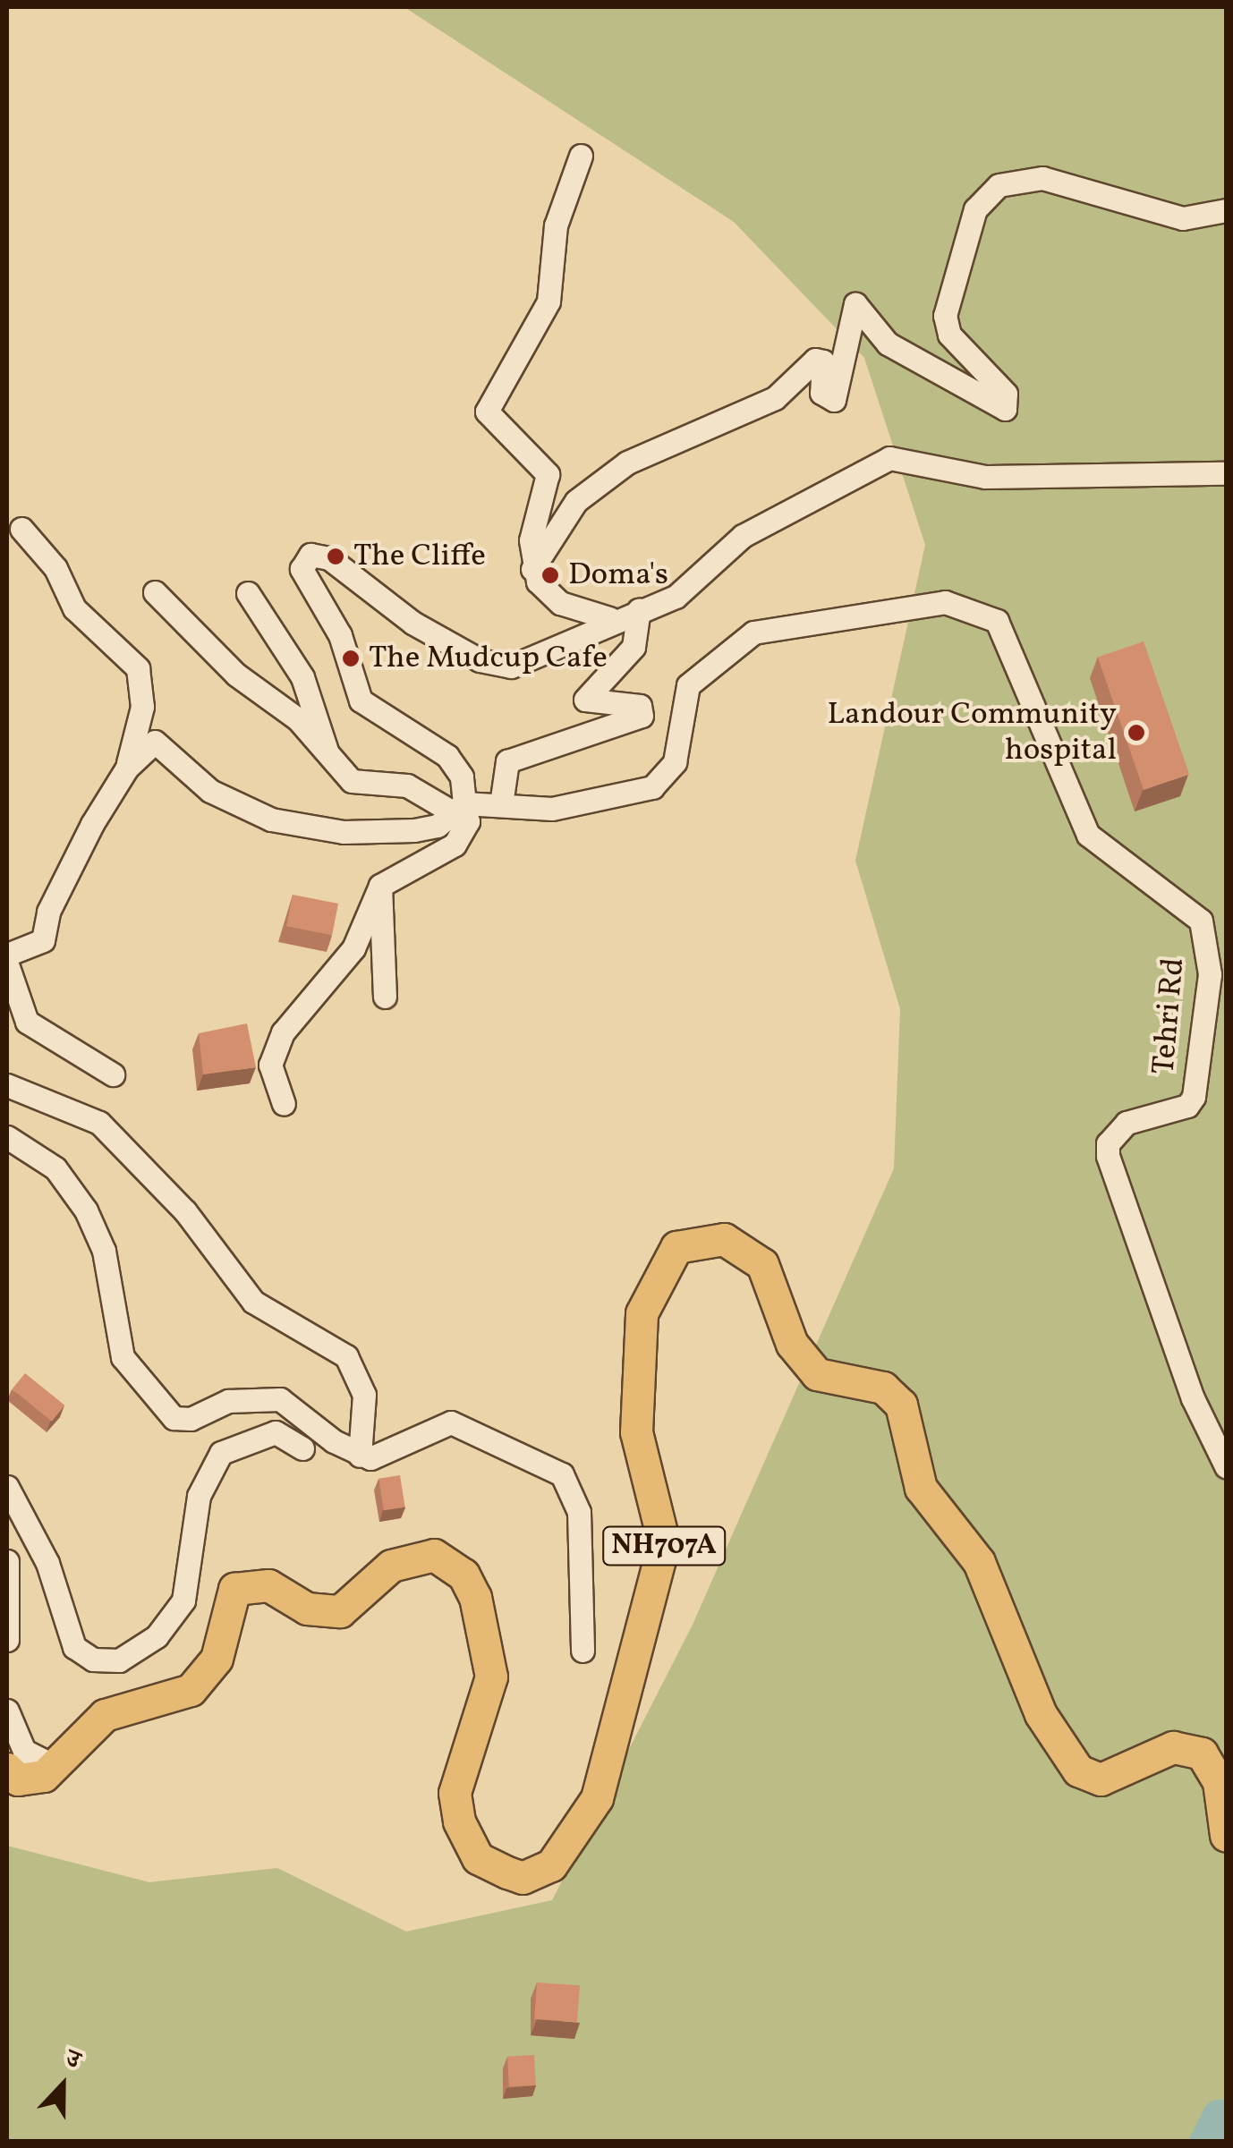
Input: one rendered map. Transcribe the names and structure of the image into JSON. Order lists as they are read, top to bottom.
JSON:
{
  "streets": {
    "highway": ["NH707A"],
    "street": ["Tehri Rd"]
  },
  "places": [
    "The Cliffe",
    "Doma's",
    "The Mudcup Cafe",
    "Landour Community hospital"
  ],
  "north": "top"
}
